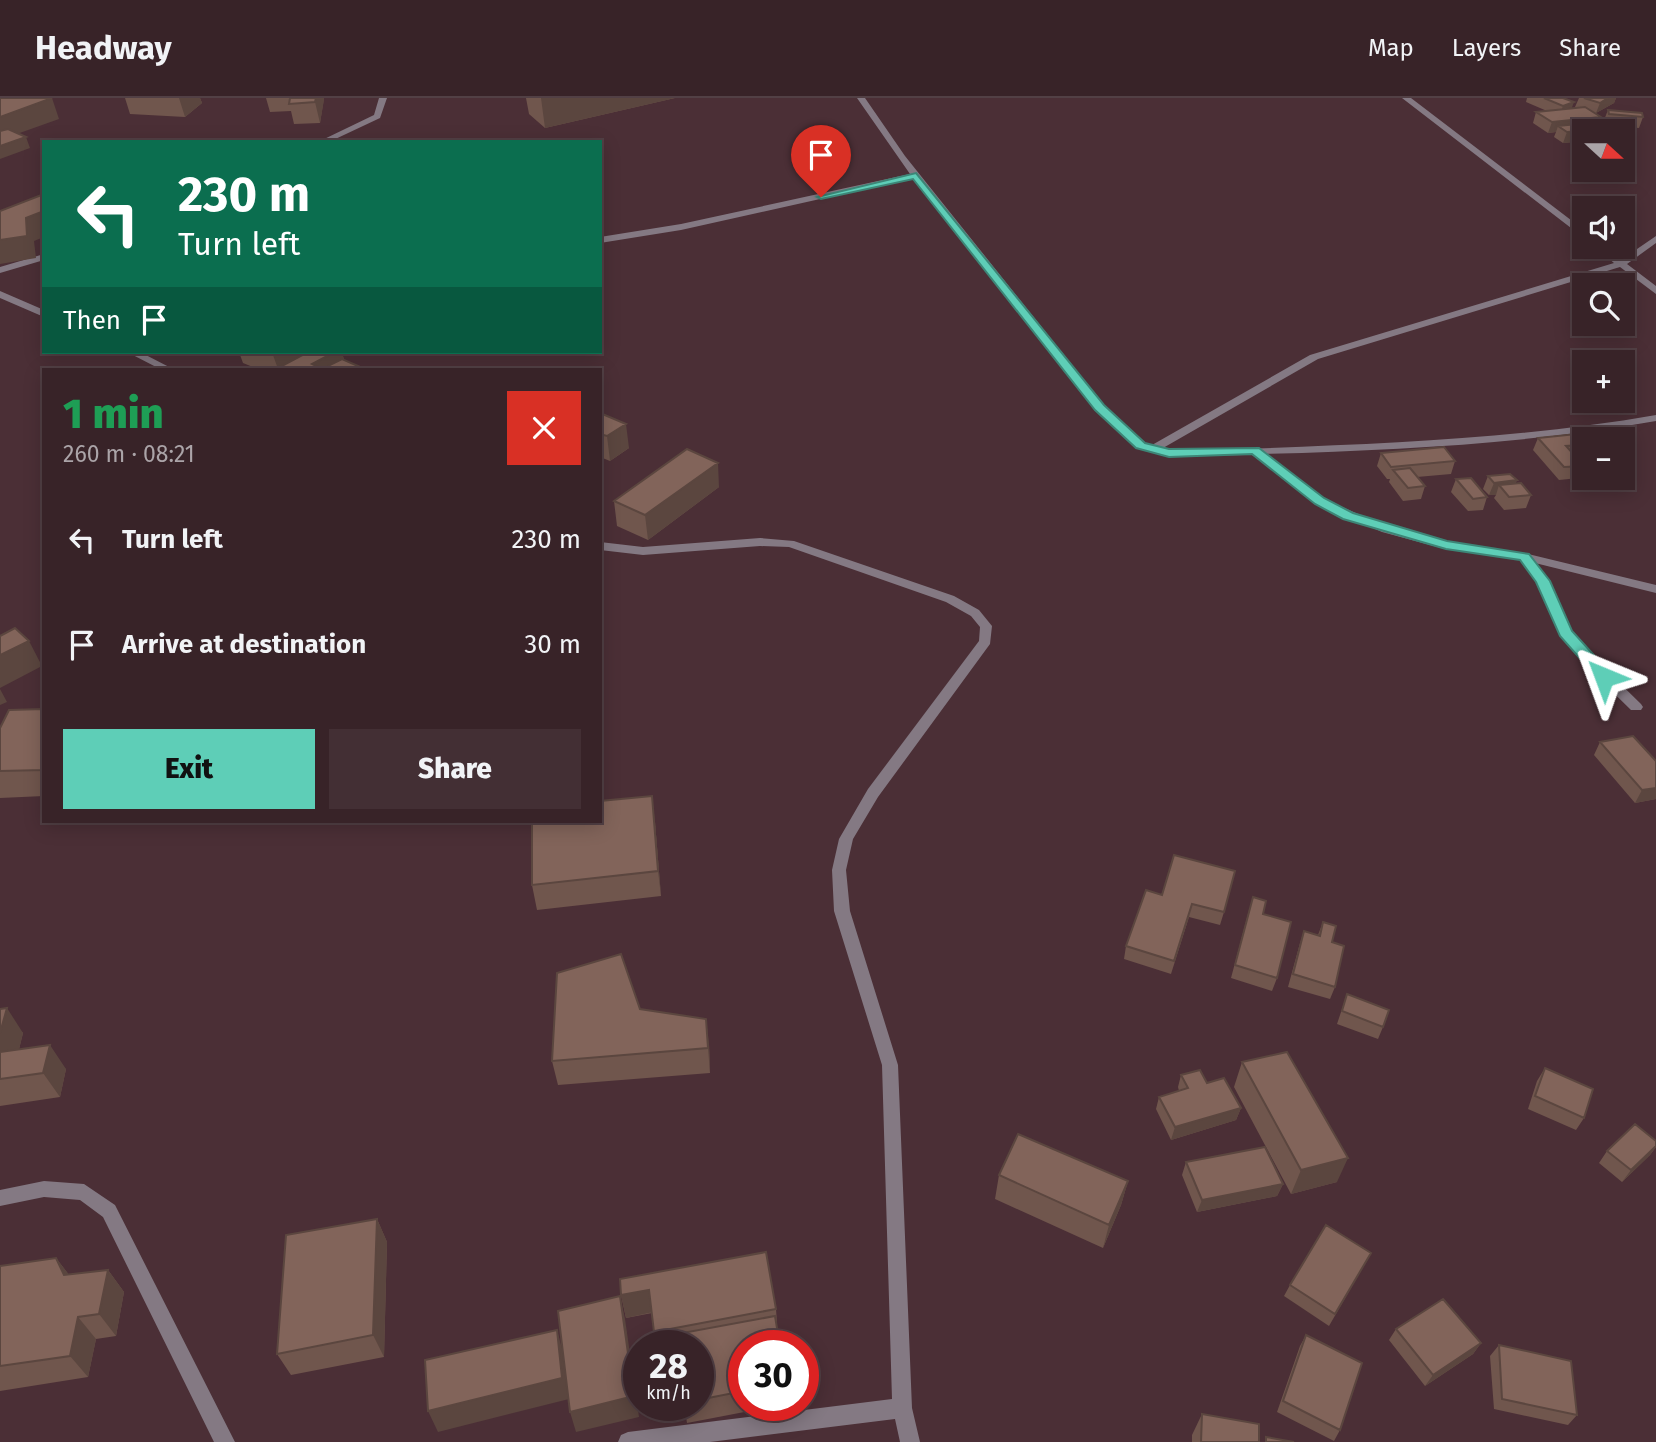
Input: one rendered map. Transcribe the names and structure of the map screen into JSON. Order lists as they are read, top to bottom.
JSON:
{
  "north": "right",
  "page": {
    "header": "Headway",
    "nav": ["Map", "Layers", "Share"],
    "map_buttons": ["+", "−"],
    "turn": ["230 m", "Turn left"],
    "then": "Then",
    "heading": ["1 min", "260 m · 08:21"],
    "list": [
      {
        "name": "Turn left",
        "value": "230 m"
      },
      {
        "name": "Arrive at destination",
        "value": "30 m"
      }
    ],
    "buttons": ["Exit", "Share"],
    "speed": "28 km/h",
    "limit": "30"
  }
}
